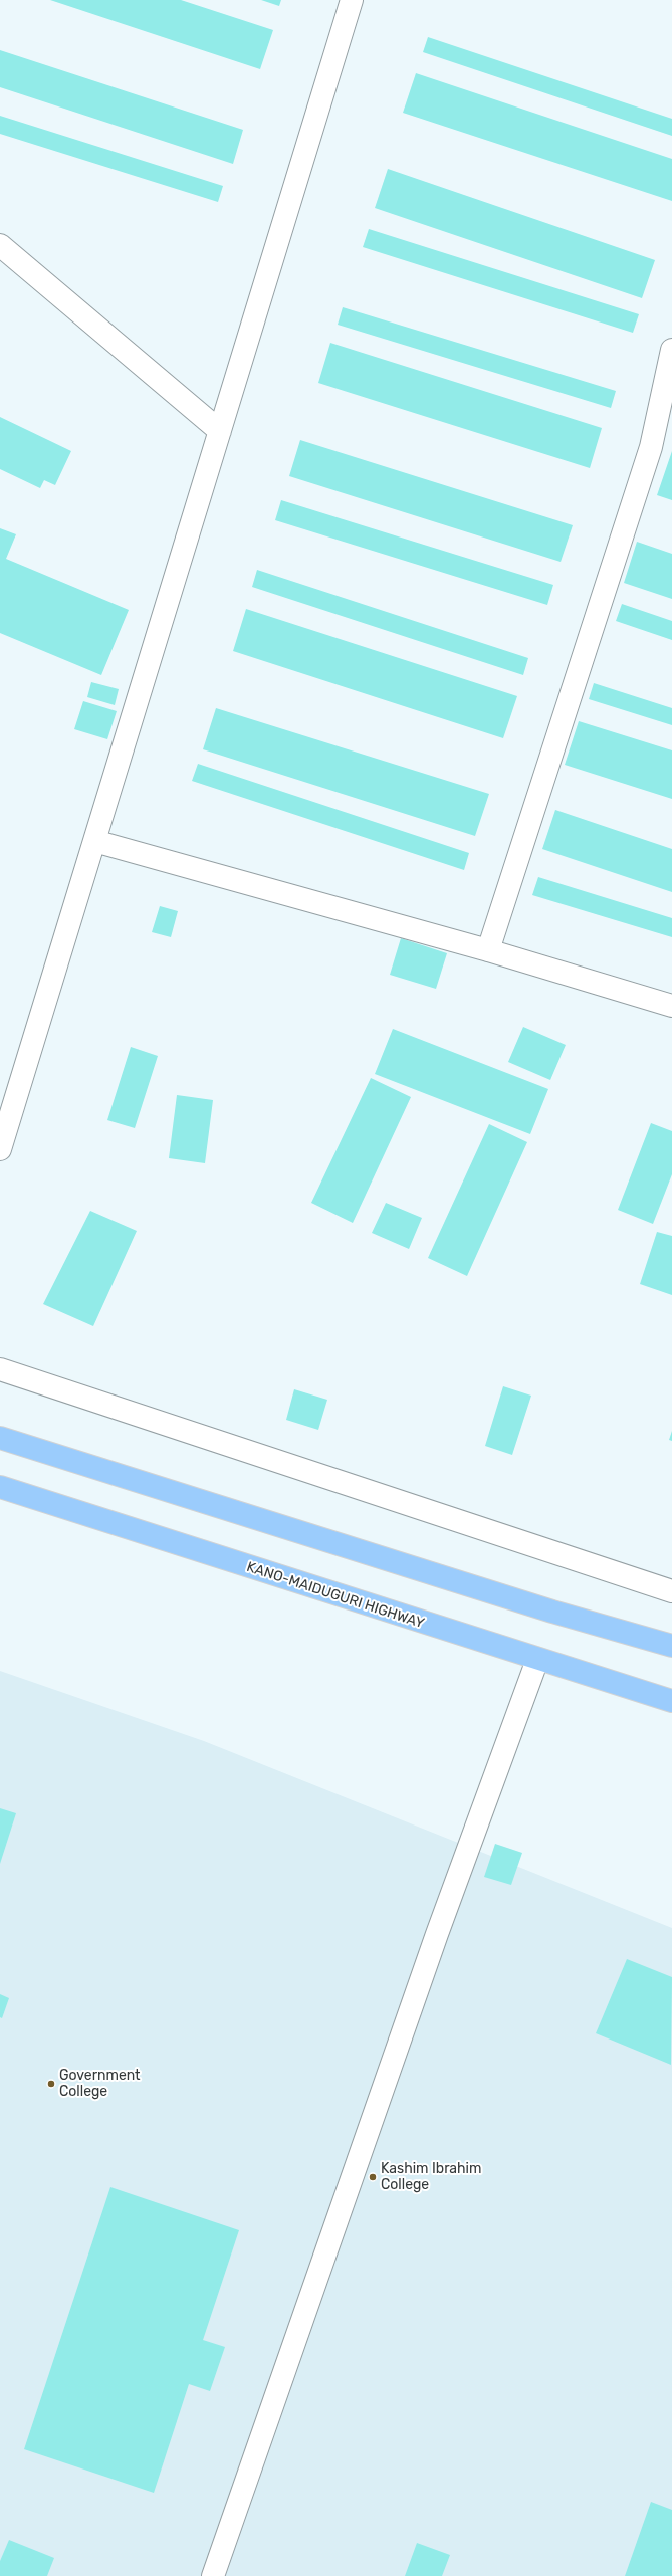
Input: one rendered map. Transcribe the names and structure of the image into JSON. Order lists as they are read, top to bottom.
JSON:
{
  "streets": {
    "highway": ["KANO-MAIDUGURI HIGHWAY"]
  },
  "places": ["Government College", "Kashim Ibrahim College"]
}
